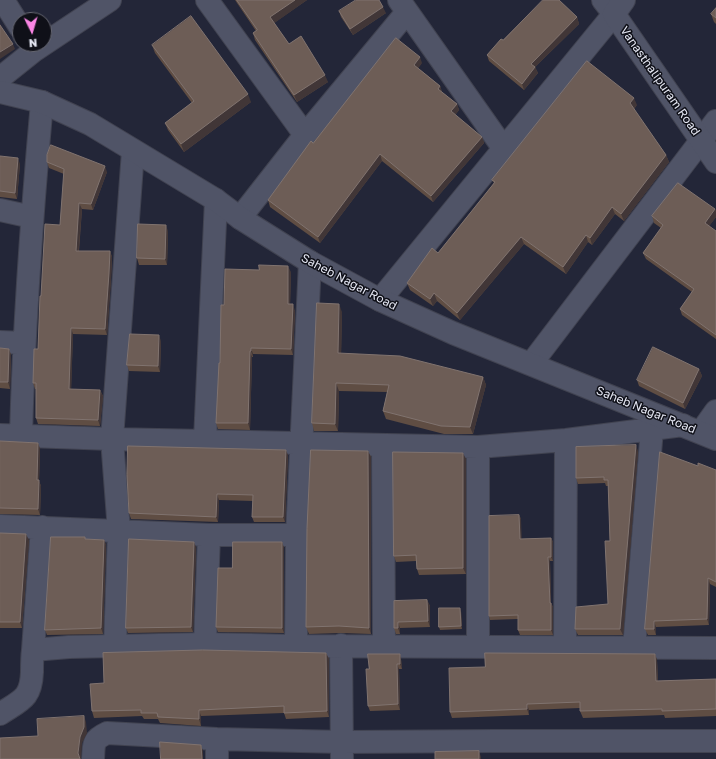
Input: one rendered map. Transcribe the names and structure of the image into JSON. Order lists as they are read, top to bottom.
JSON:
{
  "streets": {
    "street": ["Vanasthalipuram Road", "Saheb Nagar Road"]
  },
  "north": "bottom"
}
